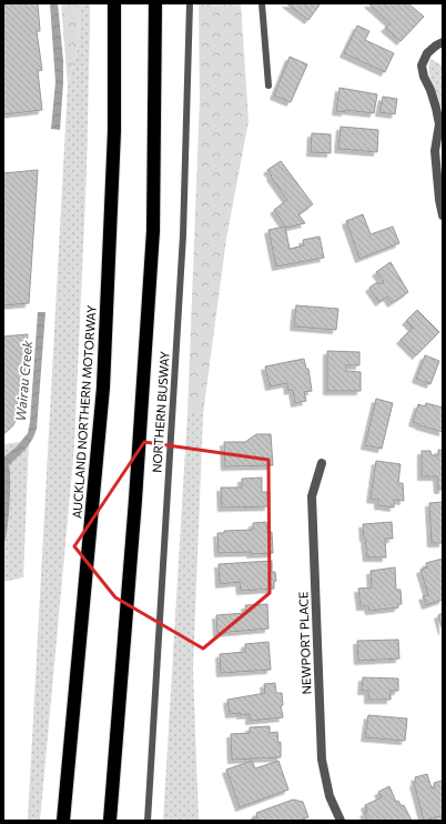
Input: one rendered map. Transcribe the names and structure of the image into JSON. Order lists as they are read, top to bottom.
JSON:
{
  "streets": {
    "highway": ["AUCKLAND NORTHERN MOTORWAY"],
    "street": ["NEWPORT PLACE"],
    "lane": ["NORTHERN BUSWAY"]
  },
  "water": ["Wairau Creek"]
}
